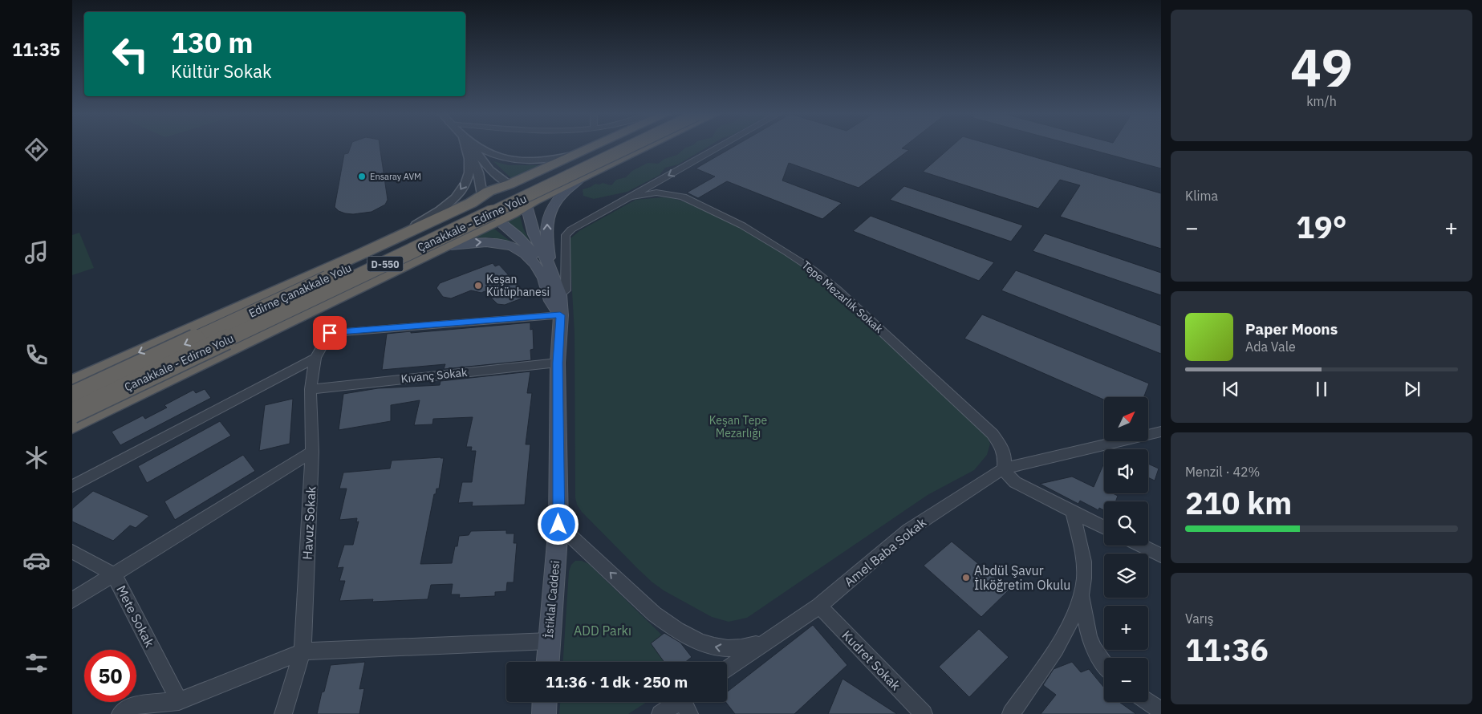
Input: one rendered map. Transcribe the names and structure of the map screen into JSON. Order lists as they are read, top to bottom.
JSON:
{
  "streets": {
    "highway": ["Çanakkale - Edirne Yolu", "D-550", "Edirne Çanakkale Yolu"],
    "main road": ["İstiklal Caddesi"],
    "street": [
      "Tepe Mezarlık Sokak",
      "Kıvanç Sokak",
      "Havuz Sokak",
      "Amel Baba Sokak",
      "Mete Sokak",
      "Kudret Sokak"
    ]
  },
  "crossings": [
    ["Tepe Mezarlık Sokak", "Amel Baba Sokak"],
    ["Kıvanç Sokak", "Havuz Sokak"],
    ["Kıvanç Sokak", "İstiklal Caddesi"],
    ["Havuz Sokak", "İstiklal Caddesi"],
    ["Amel Baba Sokak", "İstiklal Caddesi"],
    ["Amel Baba Sokak", "Kudret Sokak"]
  ],
  "parks": ["Keşan Tepe Mezarlığı", "ADD Parkı"],
  "places": ["Ensaray AVM", "Keşan Kütüphanesi", "Abdül Şavur İlköğretim Okulu"],
  "north": "top right",
  "page": {
    "tabs": "11:35",
    "tile": [
      ["49", "km/h"],
      "Klima",
      ["Menzil · 42%", "210 km"],
      ["Varış", "11:36"]
    ],
    "turn": ["130 m", "Kültür Sokak"],
    "heat": ["−", "19°", "+"],
    "song": ["Paper Moons", "Ada Vale"],
    "map_buttons": ["+", "−"],
    "limit": "50",
    "trip": "11:36 · 1 dk · 250 m"
  }
}
